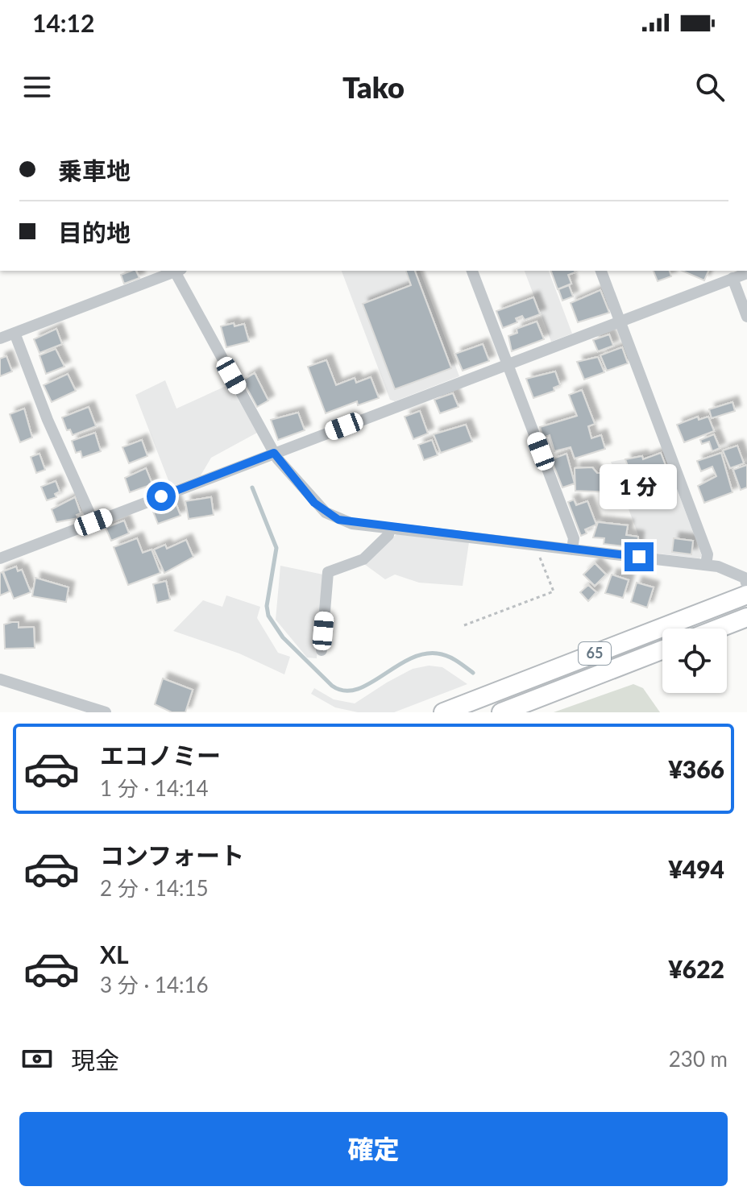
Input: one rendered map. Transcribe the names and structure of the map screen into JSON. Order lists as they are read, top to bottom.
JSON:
{
  "streets": {
    "main road": ["65"]
  },
  "page": {
    "status": "14:12",
    "header": "Tako",
    "banner": ["乗車地", "目的地"],
    "bubble": "1 分",
    "list": [
      {
        "name": "エコノミー",
        "note": "1 分 · 14:14",
        "value": "¥366"
      },
      {
        "name": "コンフォート",
        "note": "2 分 · 14:15",
        "value": "¥494"
      },
      {
        "name": "XL",
        "note": "3 分 · 14:16",
        "value": "¥622"
      }
    ],
    "pay": ["現金", "230 m"],
    "buttons": "確定"
  }
}
